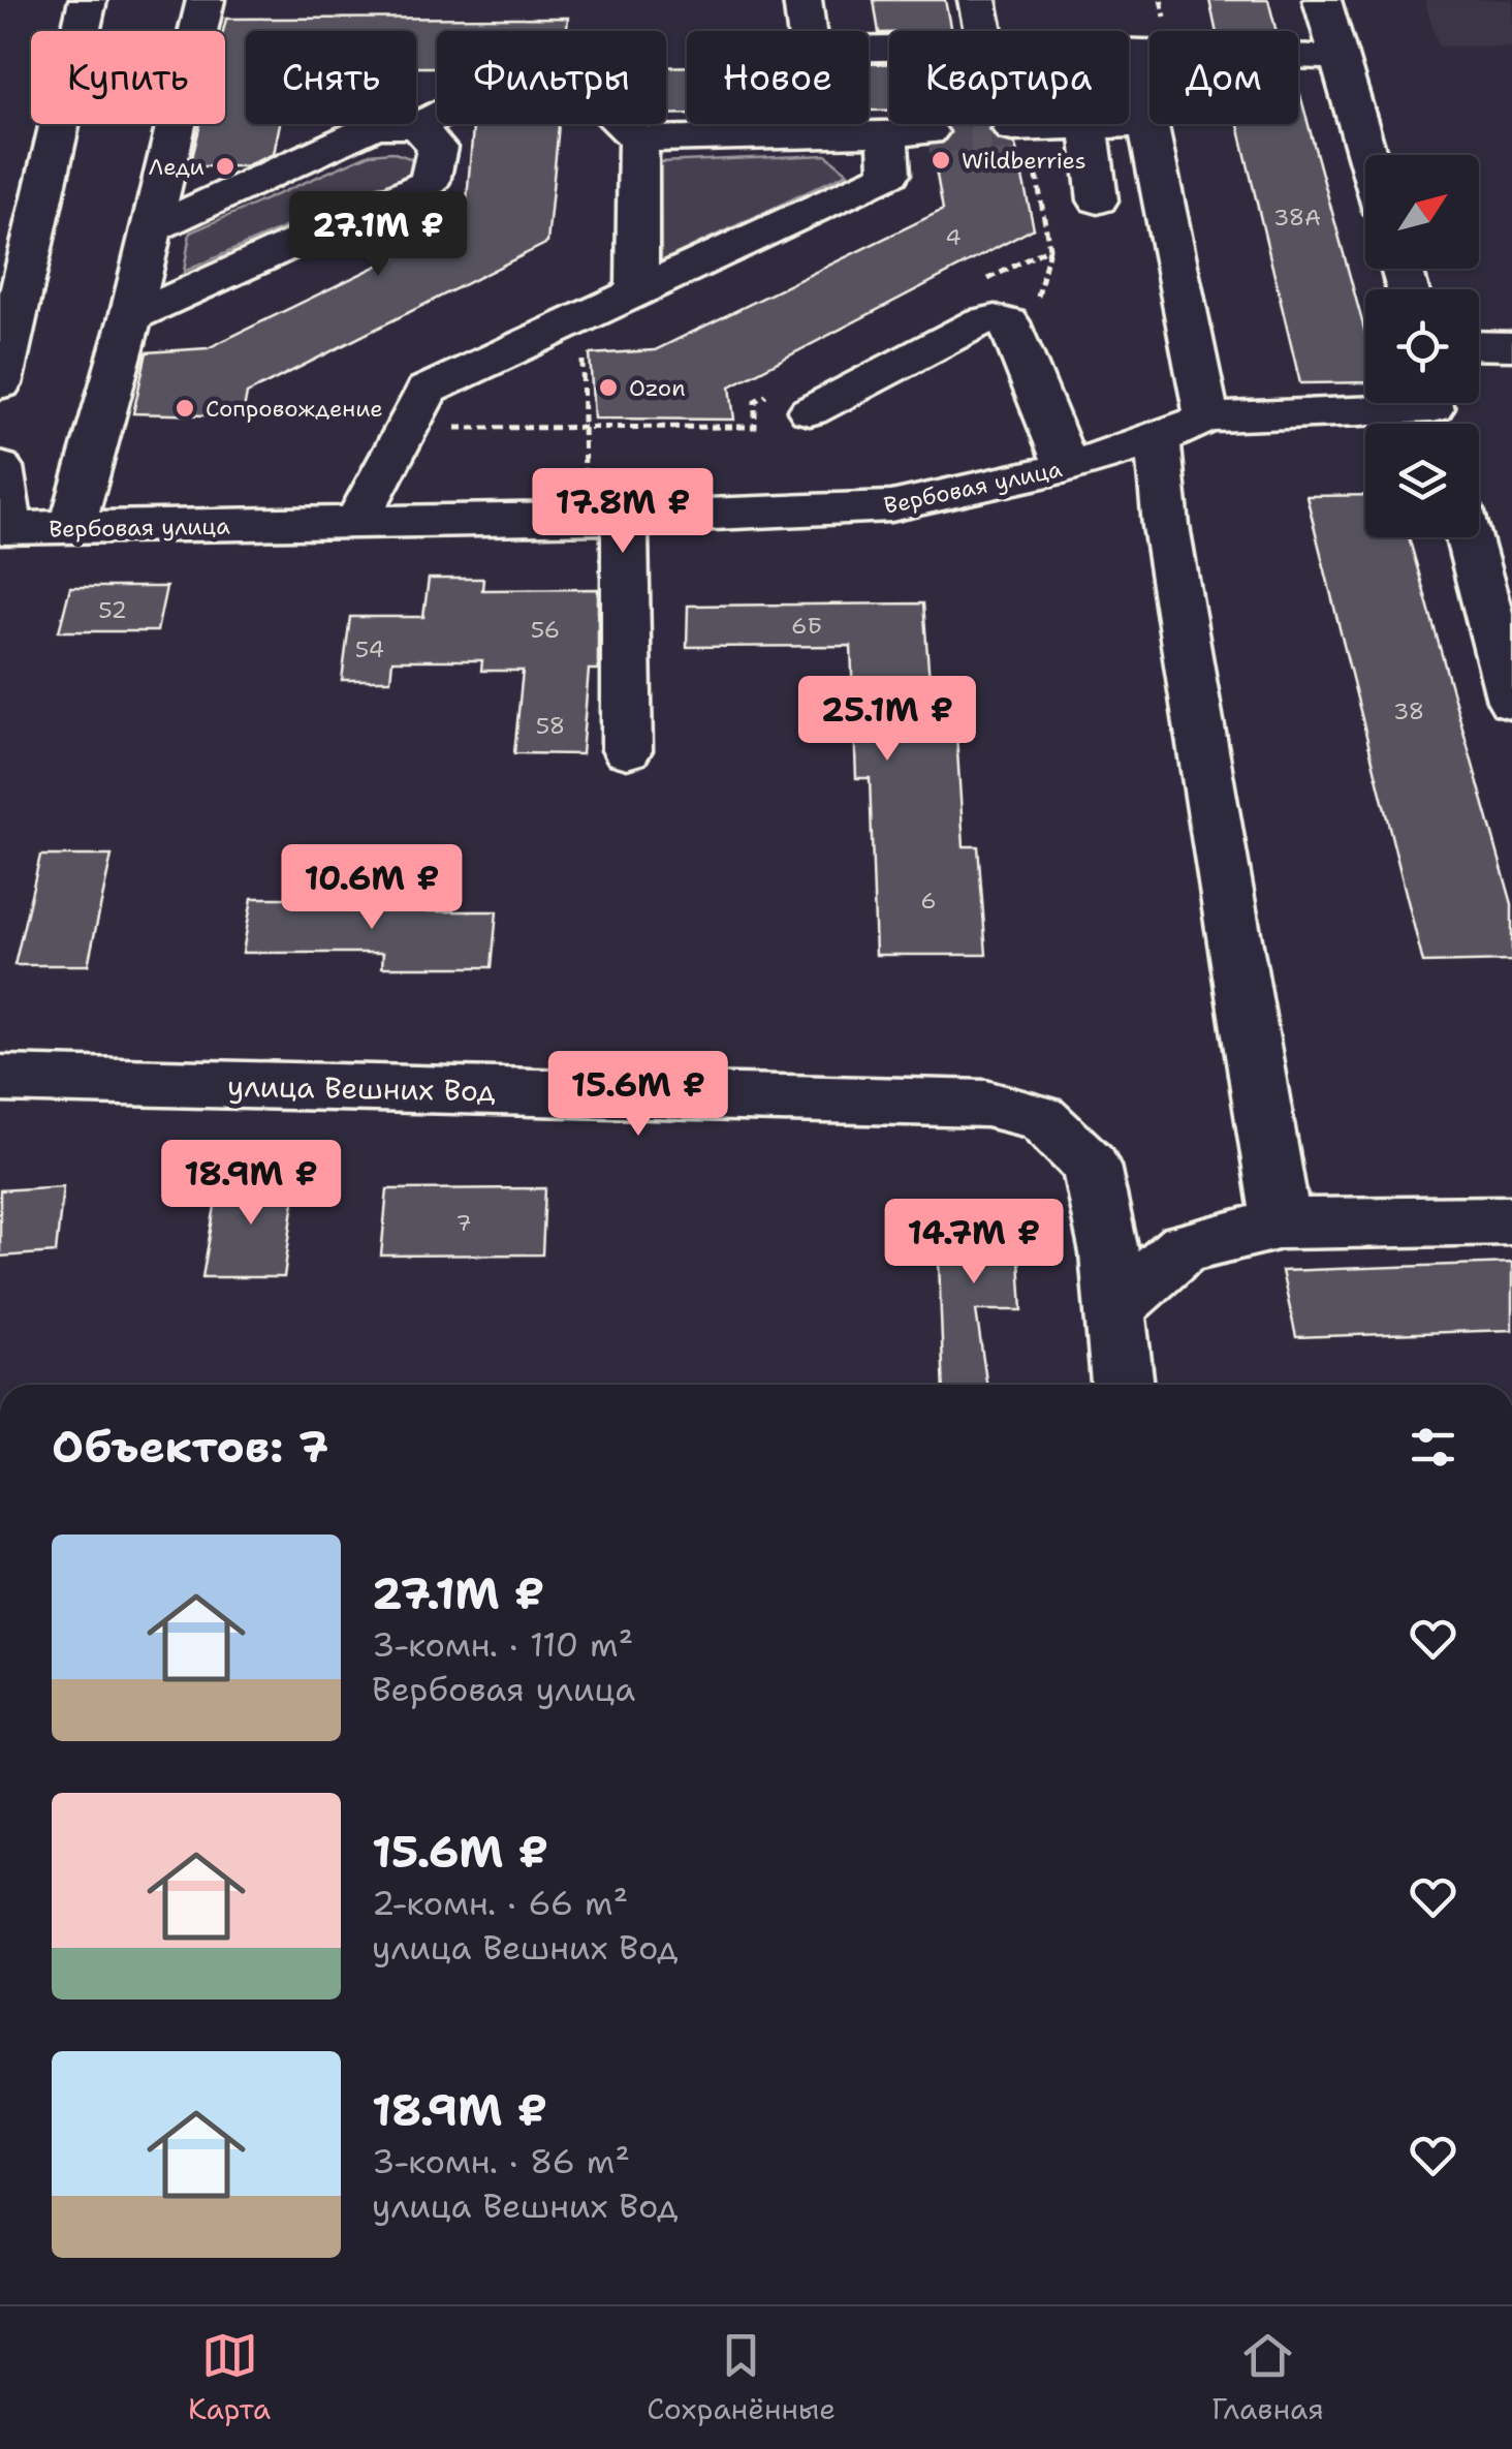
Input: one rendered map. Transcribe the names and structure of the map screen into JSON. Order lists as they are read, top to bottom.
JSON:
{
  "streets": {
    "street": ["Вербовая улица", "улица Вешних Вод"]
  },
  "places": [
    "Wildberries",
    "Леди",
    "Ozon",
    "Сопровождение"
  ],
  "house_numbers": [
    "38А",
    "4",
    "52",
    "6Б",
    "56",
    "54",
    "38",
    "58",
    "6",
    "7"
  ],
  "north": "top right",
  "page": {
    "chip": [
      "Купить",
      "Снять",
      "Фильтры",
      "Новое",
      "Квартира",
      "Дом"
    ],
    "price": [
      "27.1M ₽",
      "17.8M ₽",
      "25.1M ₽",
      "10.6M ₽",
      "15.6M ₽",
      "18.9M ₽",
      "14.7M ₽"
    ],
    "heading": "Объектов: 7",
    "list": [
      {
        "name": "27.1M ₽",
        "note": "3-комн. · 110 m² · Вербовая улица"
      },
      {
        "name": "15.6M ₽",
        "note": "2-комн. · 66 m² · улица Вешних Вод"
      },
      {
        "name": "18.9M ₽",
        "note": "3-комн. · 86 m² · улица Вешних Вод"
      }
    ],
    "tabs": ["Карта", "Сохранённые", "Главная"]
  }
}
